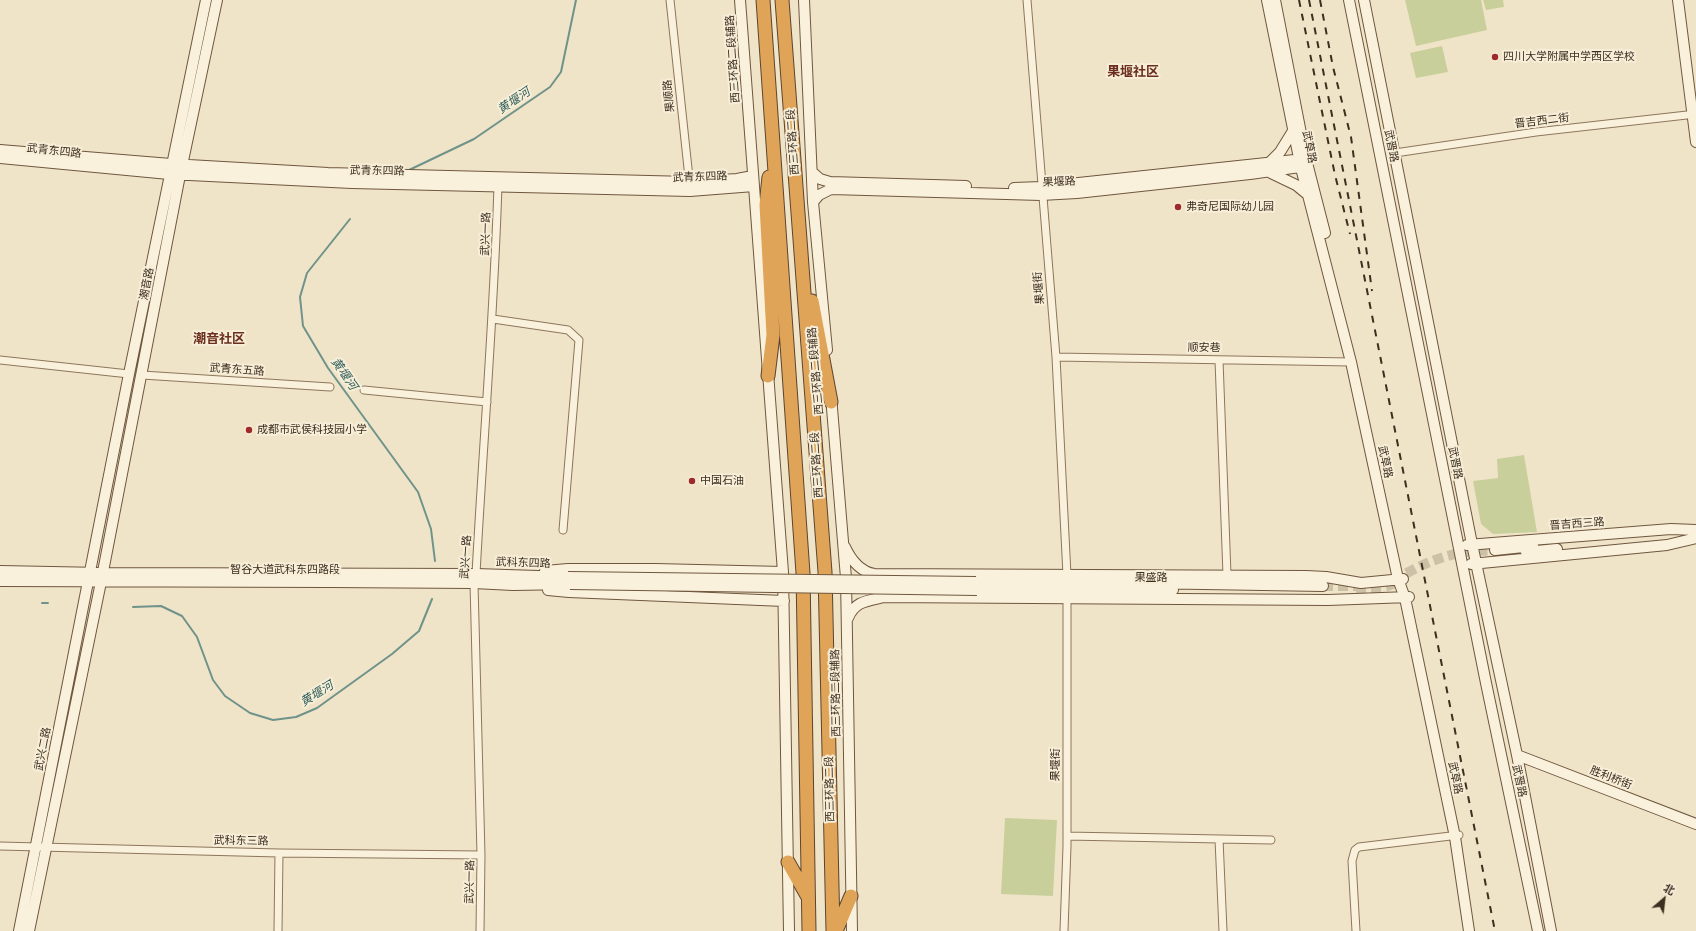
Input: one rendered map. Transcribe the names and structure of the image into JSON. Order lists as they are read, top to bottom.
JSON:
{
  "streets": {
    "highway": ["西三环路二段"],
    "street": [
      "西三环路二段辅路",
      "果顺路",
      "晋吉西二街",
      "武晋路",
      "武草路",
      "武青东四路",
      "果堰路",
      "武兴一路",
      "潮音路",
      "果堰街",
      "顺安巷",
      "武青东五路",
      "晋吉西三路",
      "武科东四路",
      "智谷大道武科东四路段",
      "果盛路",
      "武兴二路",
      "胜利桥街",
      "武科东三路"
    ]
  },
  "crossings": [
    ["西三环路二段辅路", "武青东四路"],
    ["西三环路二段辅路", "果堰路"],
    ["果顺路", "武青东四路"],
    ["晋吉西二街", "武晋路"],
    ["武晋路", "晋吉西三路"],
    ["武晋路", "胜利桥街"],
    ["武草路", "果堰路"],
    ["武草路", "顺安巷"],
    ["武青东四路", "武兴一路"],
    ["武青东四路", "潮音路"],
    ["果堰路", "果堰街"],
    ["武兴一路", "武科东四路"],
    ["武兴一路", "智谷大道武科东四路段"],
    ["武兴一路", "武科东三路"],
    ["潮音路", "武青东五路"],
    ["潮音路", "智谷大道武科东四路段"],
    ["潮音路", "武兴二路"],
    ["潮音路", "武科东三路"],
    ["果堰街", "顺安巷"],
    ["武科东四路", "智谷大道武科东四路段"],
    ["武科东四路", "果盛路"],
    ["智谷大道武科东四路段", "果盛路"],
    ["智谷大道武科东四路段", "武兴二路"],
    ["武兴二路", "武科东三路"]
  ],
  "districts": ["果堰社区", "潮音社区"],
  "water": ["黄堰河"],
  "places": [
    "四川大学附属中学西区学校",
    "弗奇尼国际幼儿园",
    "成都市武侯科技园小学",
    "中国石油"
  ],
  "north": "top right"
}
